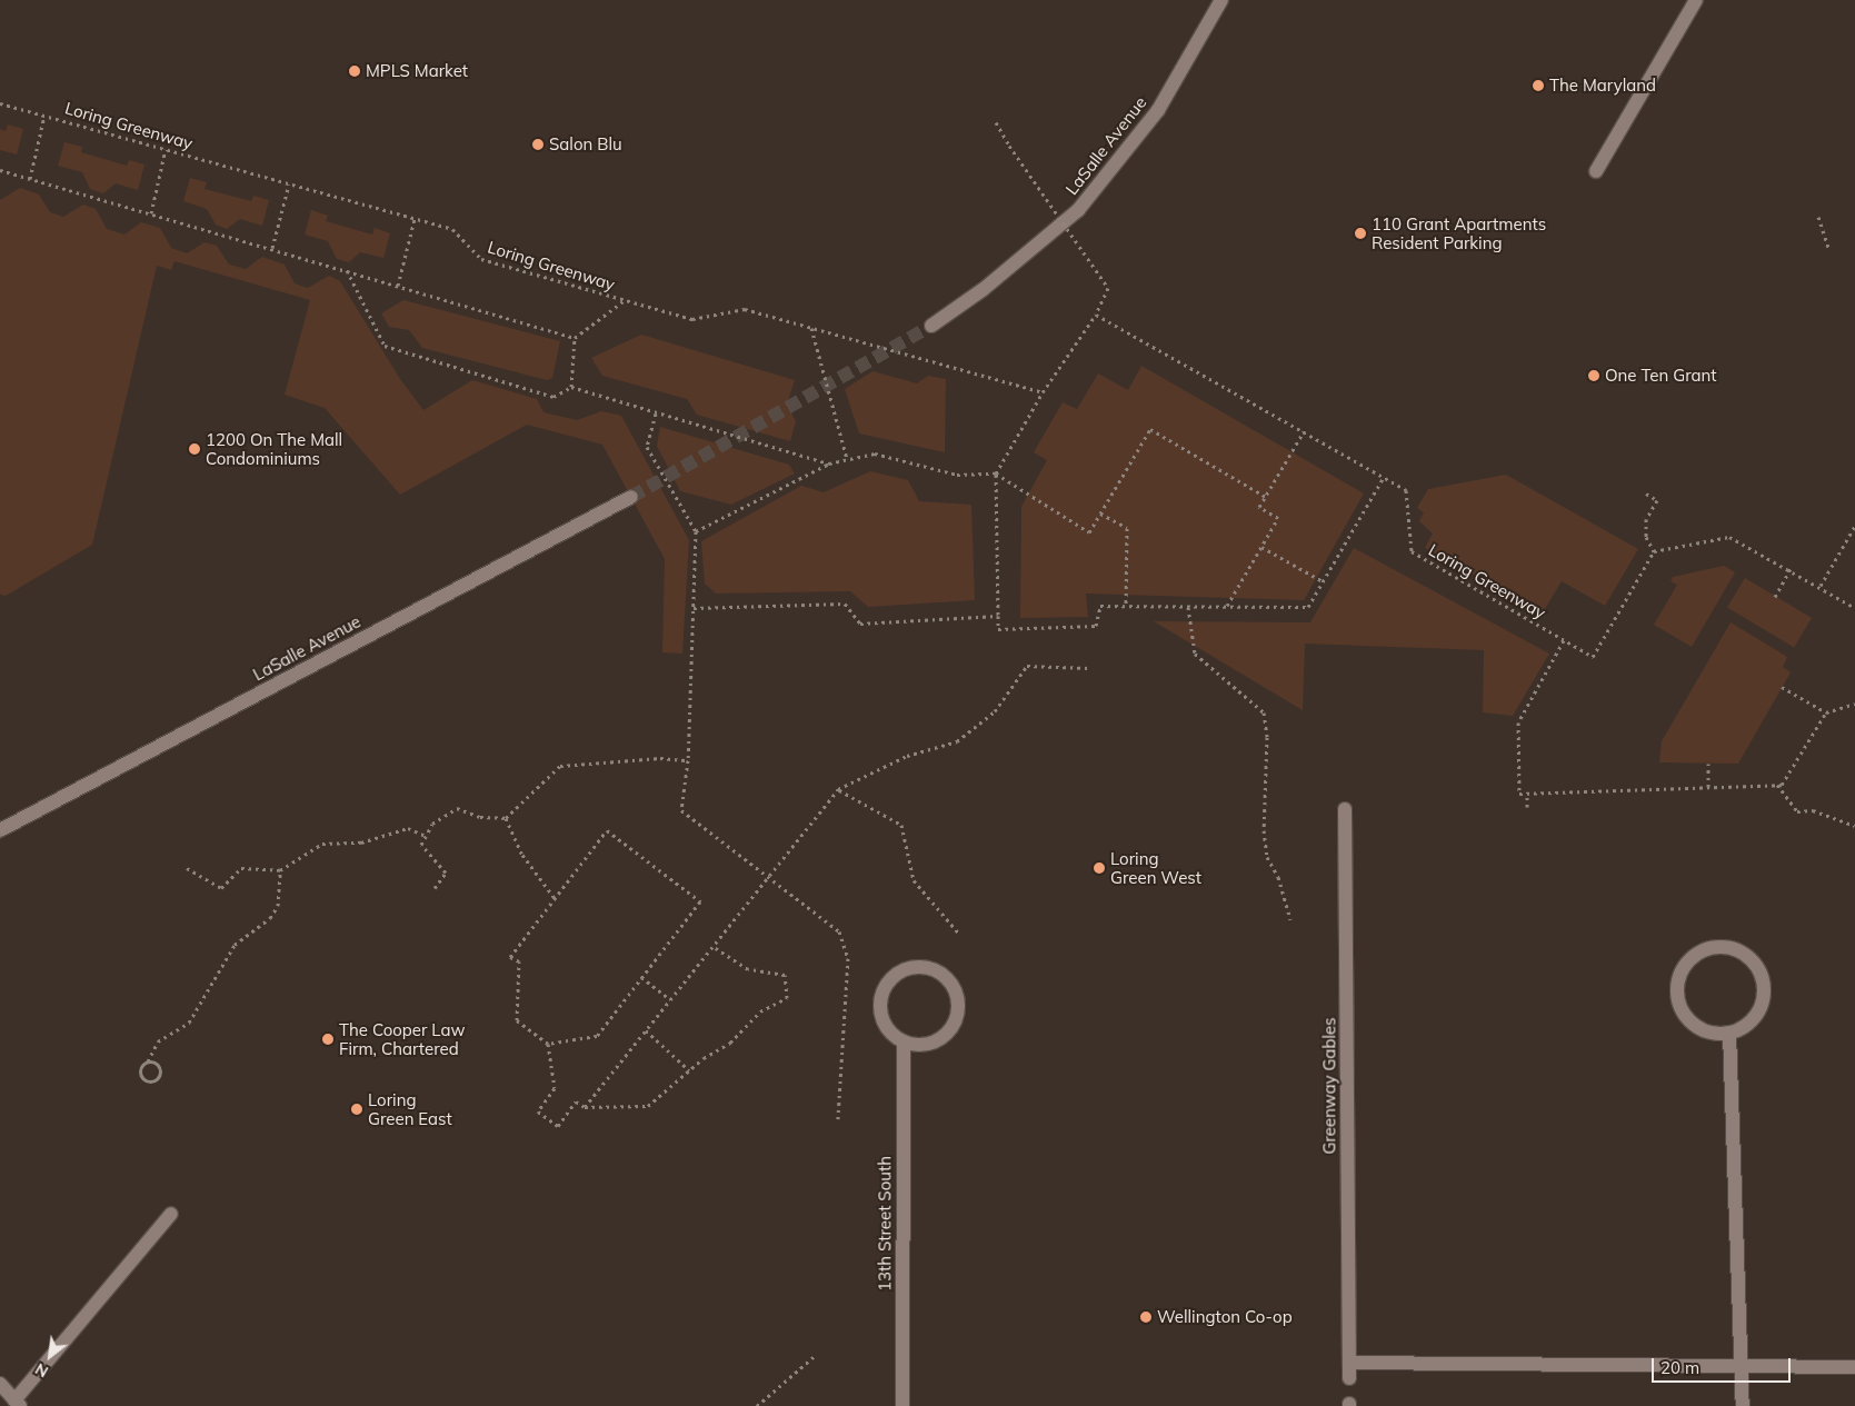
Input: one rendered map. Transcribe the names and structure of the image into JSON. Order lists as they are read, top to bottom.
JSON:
{
  "streets": {
    "street": ["LaSalle Avenue", "Greenway Gables", "13th Street South"],
    "path": ["Loring Greenway"]
  },
  "places": [
    "MPLS Market",
    "The Maryland",
    "Salon Blu",
    "110 Grant Apartments Resident Parking",
    "One Ten Grant",
    "1200 On The Mall Condominiums",
    "Loring Green West",
    "The Cooper Law Firm, Chartered",
    "Loring Green East",
    "Wellington Co-op"
  ],
  "scale_bar": "20 m",
  "north": "bottom left"
}
